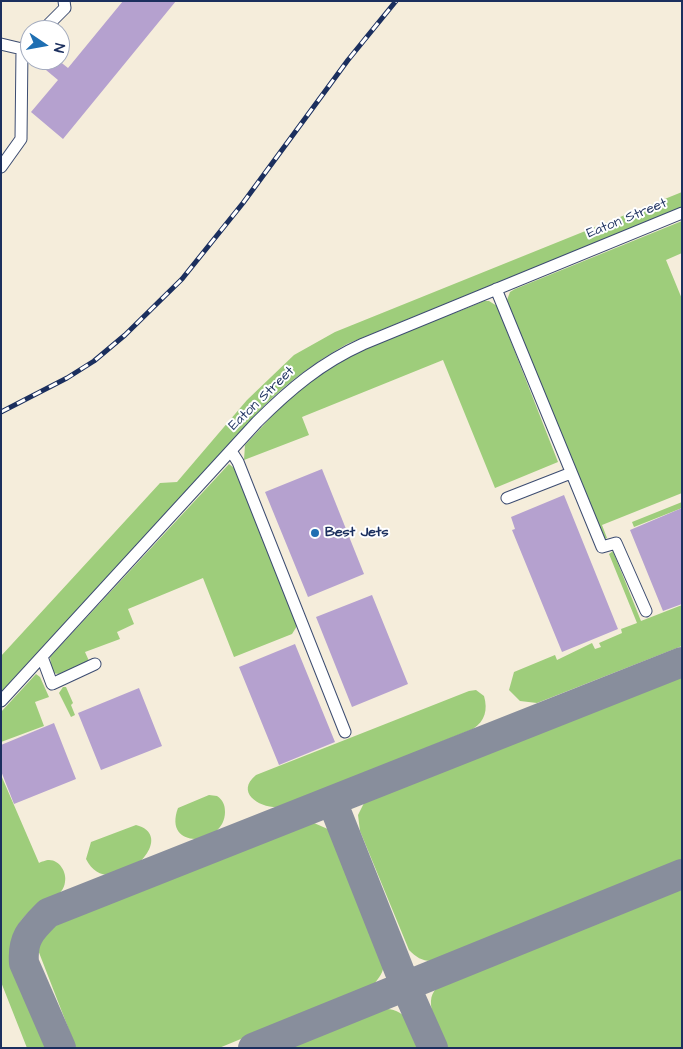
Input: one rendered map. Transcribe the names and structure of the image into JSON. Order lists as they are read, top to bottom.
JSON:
{
  "streets": {
    "lane": ["Eaton Street"]
  },
  "places": ["Best Jets"],
  "north": "right"
}
